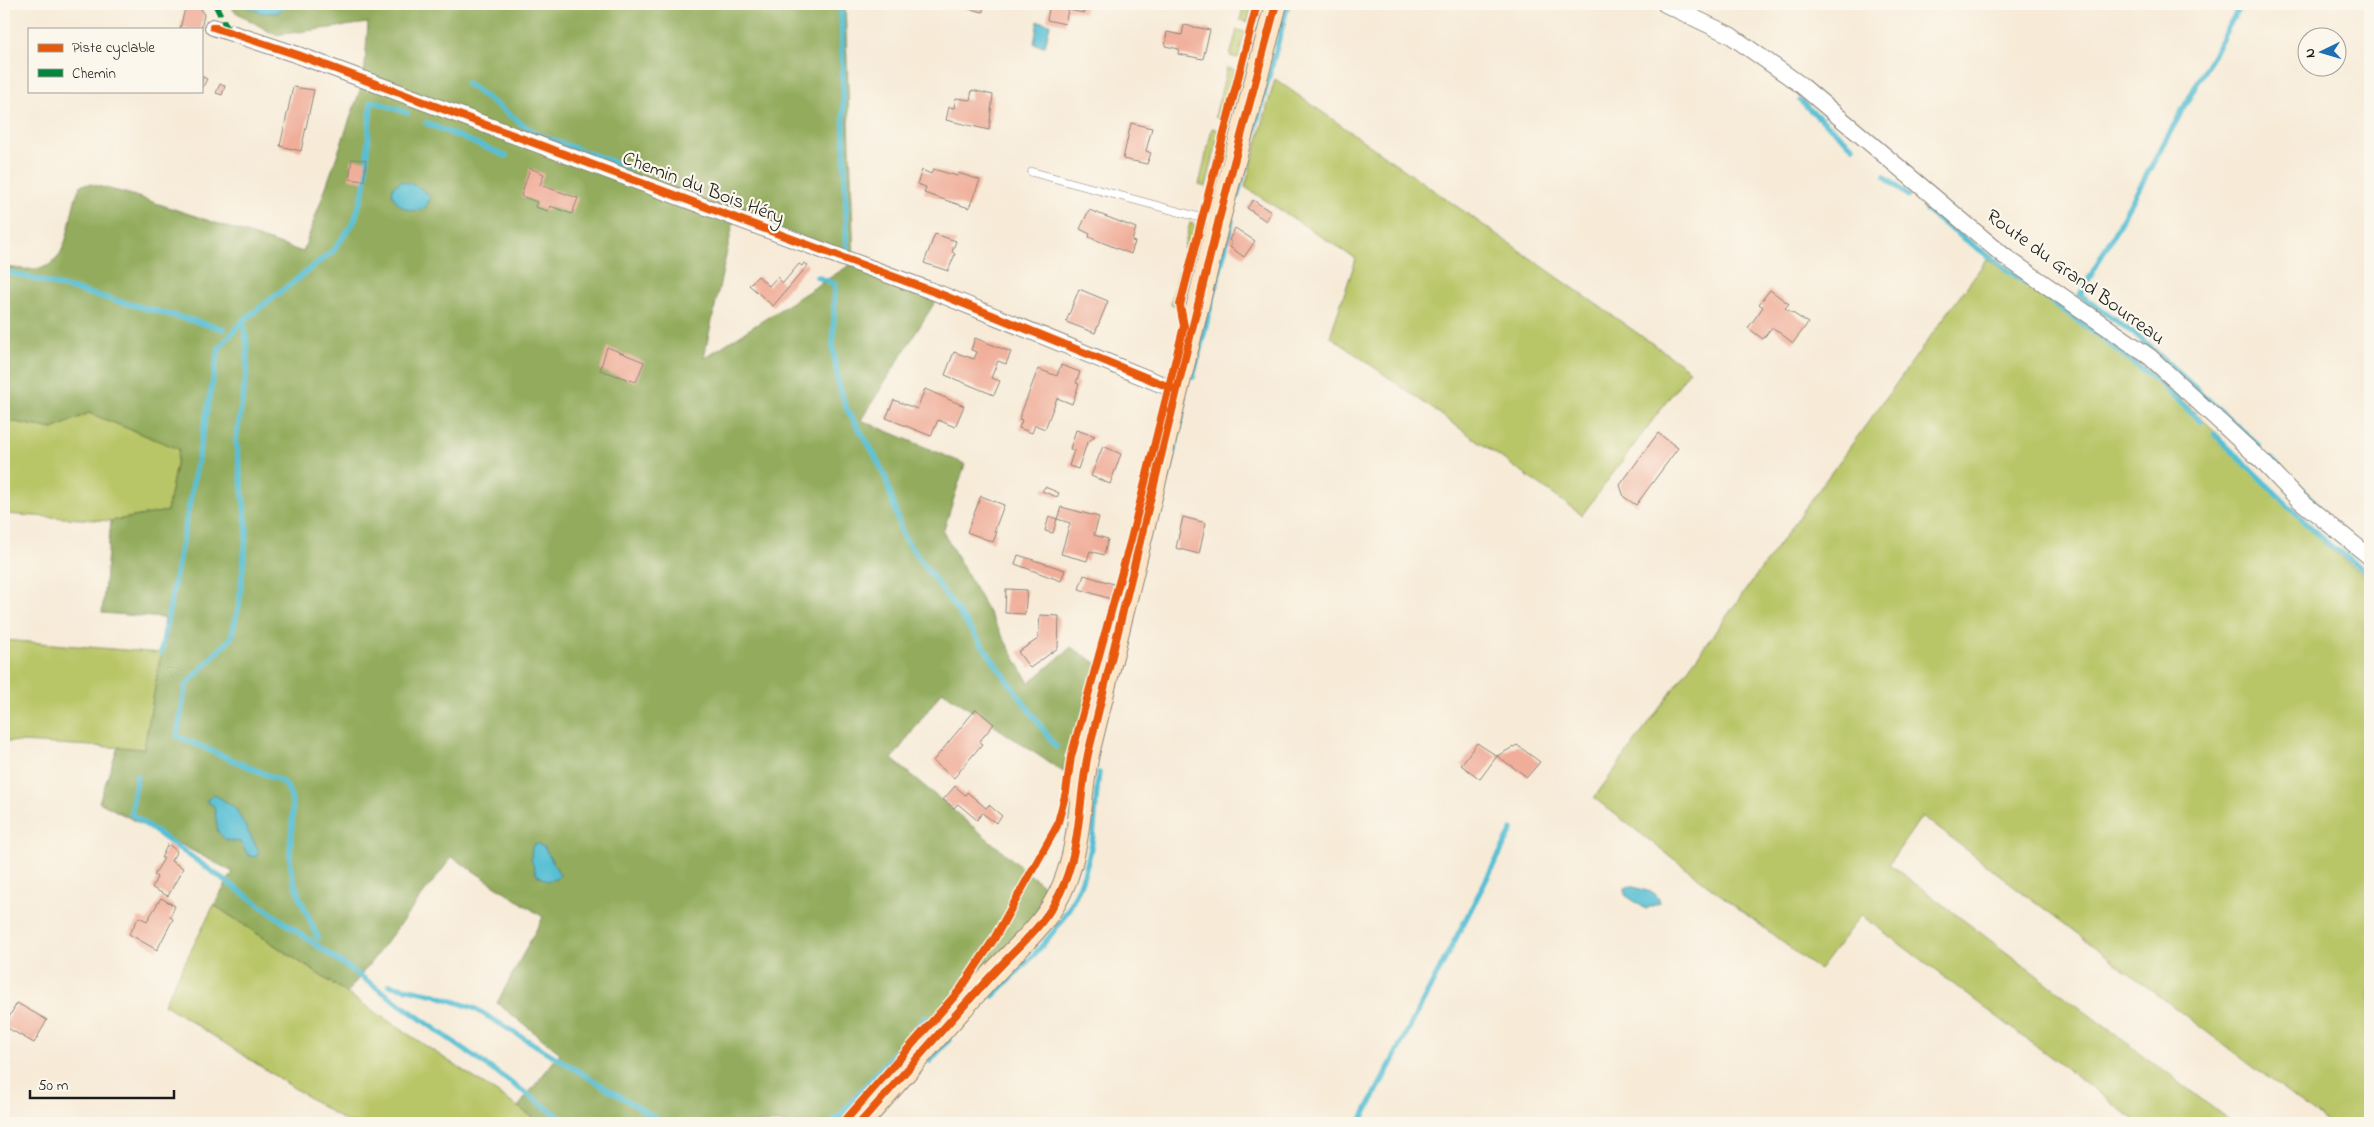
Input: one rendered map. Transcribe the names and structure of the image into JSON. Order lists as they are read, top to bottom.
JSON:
{
  "streets": {
    "street": ["Chemin du Bois Héry", "Route du Grand Bourreau"]
  },
  "legend": ["Piste cyclable", "Chemin"],
  "scale_bar": "50 m",
  "north": "left"
}
